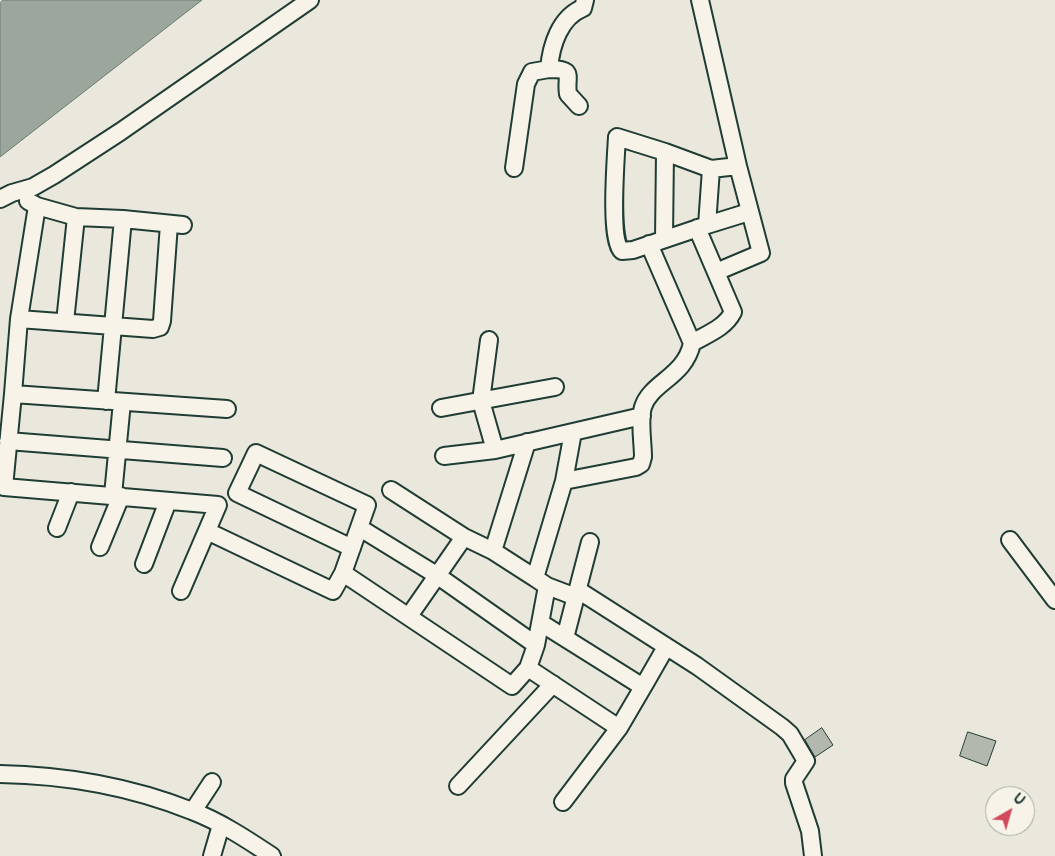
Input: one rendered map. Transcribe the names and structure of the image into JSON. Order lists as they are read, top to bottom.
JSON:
{
  "north": "top right"
}
